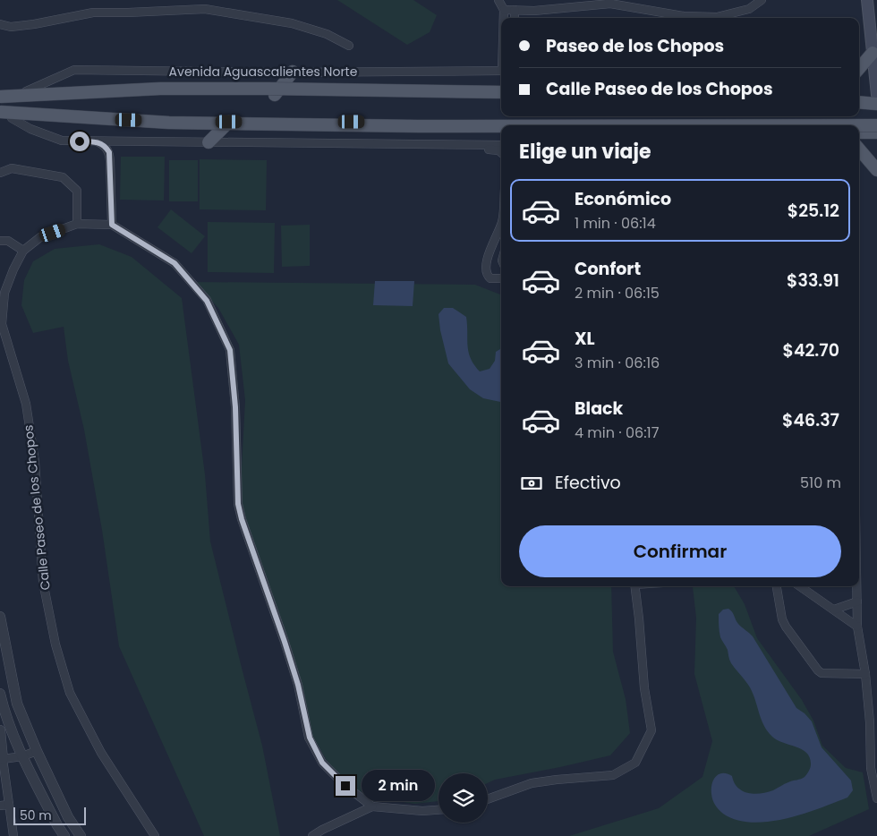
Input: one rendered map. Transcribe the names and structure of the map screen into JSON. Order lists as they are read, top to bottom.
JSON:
{
  "streets": {
    "main road": ["Avenida Aguascalientes Norte"],
    "street": ["Calle Paseo de los Chopos"]
  },
  "scale_bar": "50 m",
  "page": {
    "banner": ["Paseo de los Chopos", "Calle Paseo de los Chopos"],
    "heading": "Elige un viaje",
    "list": [
      {
        "name": "Económico",
        "note": "1 min · 06:14",
        "value": "$25.12"
      },
      {
        "name": "Confort",
        "note": "2 min · 06:15",
        "value": "$33.91"
      },
      {
        "name": "XL",
        "note": "3 min · 06:16",
        "value": "$42.70"
      },
      {
        "name": "Black",
        "note": "4 min · 06:17",
        "value": "$46.37"
      }
    ],
    "pay": ["Efectivo", "510 m"],
    "buttons": "Confirmar",
    "bubble": "2 min",
    "scale": "50 m"
  }
}
